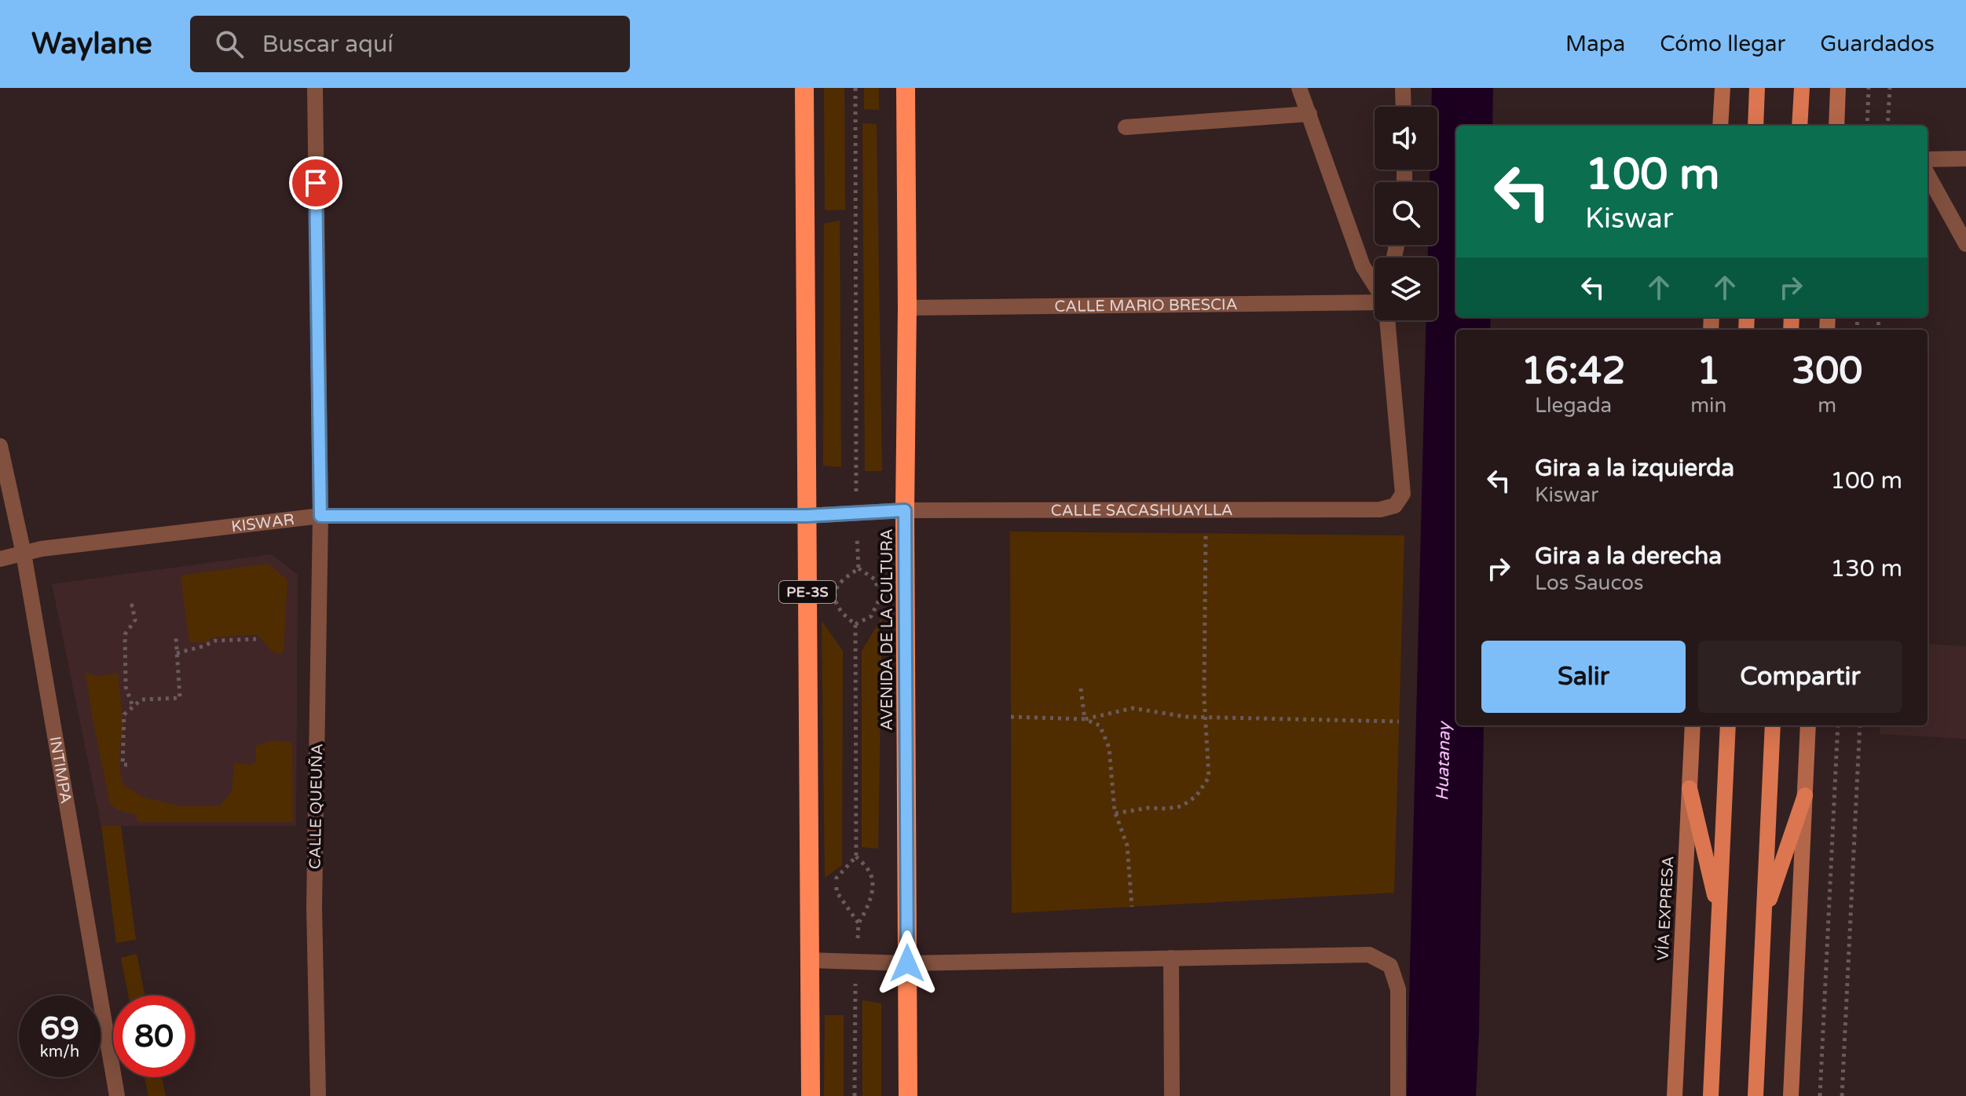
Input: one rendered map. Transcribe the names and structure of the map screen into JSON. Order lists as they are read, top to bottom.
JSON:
{
  "streets": {
    "highway": ["PE-3S", "AVENIDA DE LA CULTURA"],
    "main road": ["VÍA EXPRESA"],
    "street": [
      "CALLE MARIO BRESCIA",
      "CALLE SACASHUAYLLA",
      "KISWAR",
      "INTIMPA",
      "CALLE QUEUÑA"
    ]
  },
  "crossings": [
    ["CALLE MARIO BRESCIA", "AVENIDA DE LA CULTURA"],
    ["CALLE SACASHUAYLLA", "KISWAR"],
    ["CALLE SACASHUAYLLA", "AVENIDA DE LA CULTURA"],
    ["KISWAR", "PE-3S"],
    ["KISWAR", "AVENIDA DE LA CULTURA"],
    ["KISWAR", "INTIMPA"],
    ["KISWAR", "CALLE QUEUÑA"]
  ],
  "water": ["Huatanay"],
  "page": {
    "header": "Waylane",
    "search": "Buscar aquí",
    "nav": ["Mapa", "Cómo llegar", "Guardados"],
    "turn": ["100 m", "Kiswar"],
    "eta": [
      "16:42",
      "Llegada",
      "1",
      "min",
      "300",
      "m"
    ],
    "list": [
      {
        "name": "Gira a la izquierda",
        "note": "Kiswar",
        "value": "100 m"
      },
      {
        "name": "Gira a la derecha",
        "note": "Los Saucos",
        "value": "130 m"
      }
    ],
    "buttons": ["Salir", "Compartir"],
    "speed": "69 km/h",
    "limit": "80"
  }
}
